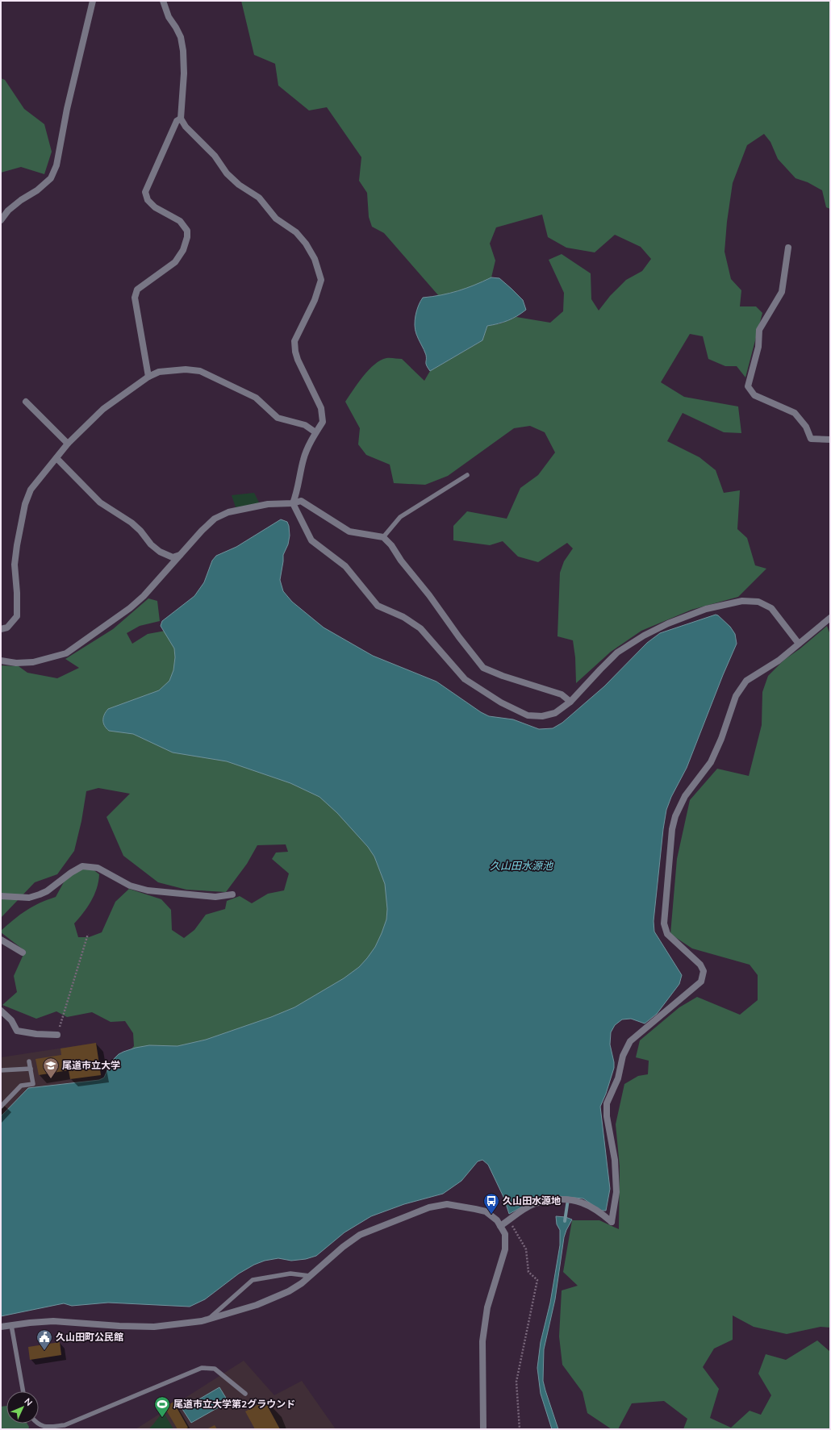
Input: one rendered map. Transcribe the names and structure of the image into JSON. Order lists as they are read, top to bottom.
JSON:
{
  "water": ["久山田水源池"],
  "places": {
    "school or university": ["尾道市立大学"],
    "bus stop": ["久山田水源地"],
    "public building": ["久山田町公民館"],
    "sports": ["尾道市立大学第2グラウンド"]
  },
  "north": "top right"
}
